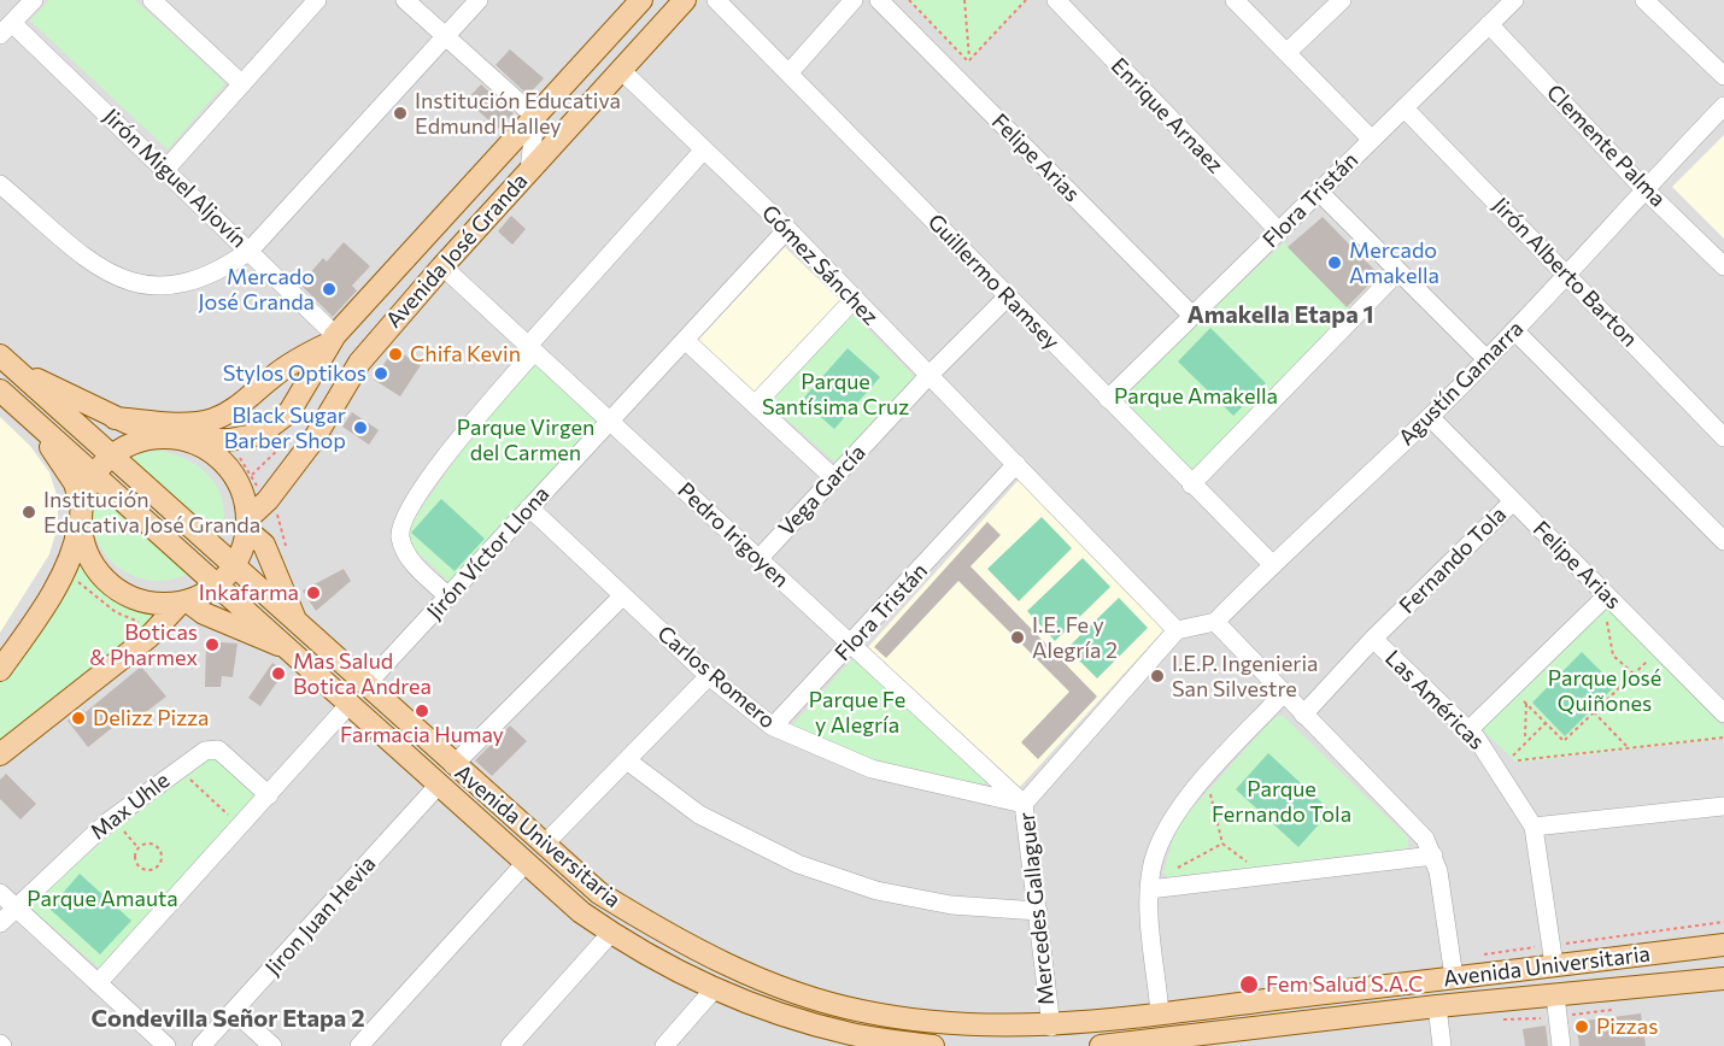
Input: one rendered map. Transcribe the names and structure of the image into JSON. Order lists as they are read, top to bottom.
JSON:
{
  "streets": {
    "main road": ["Avenida José Granda", "Avenida Universitaria"],
    "street": [
      "Enrique Arnaez",
      "Clemente Palma",
      "Felipe Arias",
      "Jirón Miguel Aljovín",
      "Flora Tristán",
      "Gómez Sánchez",
      "Jirón Alberto Barton",
      "Guillermo Ramsey",
      "Agustín Gamarra",
      "Vega García",
      "Pedro Irigoyen",
      "Jirón Víctor Llona",
      "Fernando Tola",
      "Carlos Romero",
      "Las Américas",
      "Max Uhle",
      "Mercedes Gallaguer",
      "Jiron Juan Hevia"
    ]
  },
  "crossings": [
    ["Enrique Arnaez", "Flora Tristán"],
    ["Clemente Palma", "Flora Tristán"],
    ["Clemente Palma", "Agustín Gamarra"],
    ["Felipe Arias", "Flora Tristán"],
    ["Felipe Arias", "Agustín Gamarra"],
    ["Felipe Arias", "Fernando Tola"],
    ["Jirón Miguel Aljovín", "Avenida José Granda"],
    ["Flora Tristán", "Gómez Sánchez"],
    ["Flora Tristán", "Jirón Alberto Barton"],
    ["Flora Tristán", "Guillermo Ramsey"],
    ["Flora Tristán", "Pedro Irigoyen"],
    ["Flora Tristán", "Carlos Romero"],
    ["Avenida José Granda", "Gómez Sánchez"],
    ["Avenida José Granda", "Pedro Irigoyen"],
    ["Gómez Sánchez", "Vega García"],
    ["Gómez Sánchez", "Jirón Víctor Llona"],
    ["Gómez Sánchez", "Mercedes Gallaguer"],
    ["Jirón Alberto Barton", "Agustín Gamarra"],
    ["Guillermo Ramsey", "Agustín Gamarra"],
    ["Guillermo Ramsey", "Vega García"],
    ["Vega García", "Pedro Irigoyen"],
    ["Pedro Irigoyen", "Jirón Víctor Llona"],
    ["Pedro Irigoyen", "Carlos Romero"],
    ["Pedro Irigoyen", "Mercedes Gallaguer"],
    ["Jirón Víctor Llona", "Carlos Romero"],
    ["Jirón Víctor Llona", "Avenida Universitaria"],
    ["Fernando Tola", "Las Américas"],
    ["Carlos Romero", "Mercedes Gallaguer"],
    ["Las Américas", "Avenida Universitaria"],
    ["Avenida Universitaria", "Mercedes Gallaguer"],
    ["Avenida Universitaria", "Jiron Juan Hevia"]
  ],
  "districts": ["Amakella Etapa 1", "Condevilla Señor Etapa 2"],
  "parks": [
    "Parque Santísima Cruz",
    "Parque Amakella",
    "Parque Virgen del Carmen",
    "Parque José Quiñones",
    "Parque Fe y Alegría",
    "Parque Fernando Tola",
    "Parque Amauta"
  ],
  "places": [
    "Institución Educativa Edmund Halley",
    "Mercado Amakella",
    "Mercado José Granda",
    "Chifa Kevin",
    "Stylos Optikos",
    "Black Sugar Barber Shop",
    "Institución Educativa José Granda",
    "Inkafarma",
    "I.E. Fe y Alegría 2",
    "Boticas & Pharmex",
    "Mas Salud Botica Andrea",
    "I.E.P. Ingenieria San Silvestre",
    "Farmacia Humay",
    "Delizz Pizza",
    "Fem Salud S.A.C",
    "Pizzas"
  ]
}
